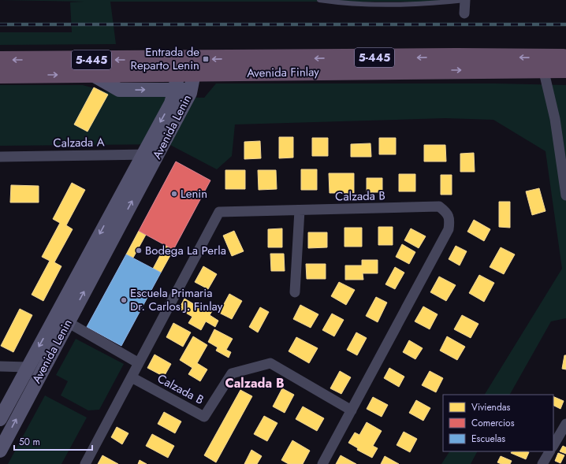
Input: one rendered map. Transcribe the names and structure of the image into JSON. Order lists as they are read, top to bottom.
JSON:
{
  "streets": {
    "highway": ["5-445", "Avenida Finlay"],
    "street": ["Avenida Lenin", "Calzada A", "Calzada B"]
  },
  "crossings": [
    ["Avenida Finlay", "Avenida Lenin"],
    ["Avenida Lenin", "Calzada A"]
  ],
  "districts": ["Calzada B"],
  "places": {
    "transit": ["Entrada de Reparto Lenin"],
    "other": ["Lenin", "Bodega La Perla", "Escuela Primaria Dr. Carlos J. Finlay"]
  },
  "legend": ["Viviendas", "Comercios", "Escuelas"],
  "scale_bar": "50 m"
}
